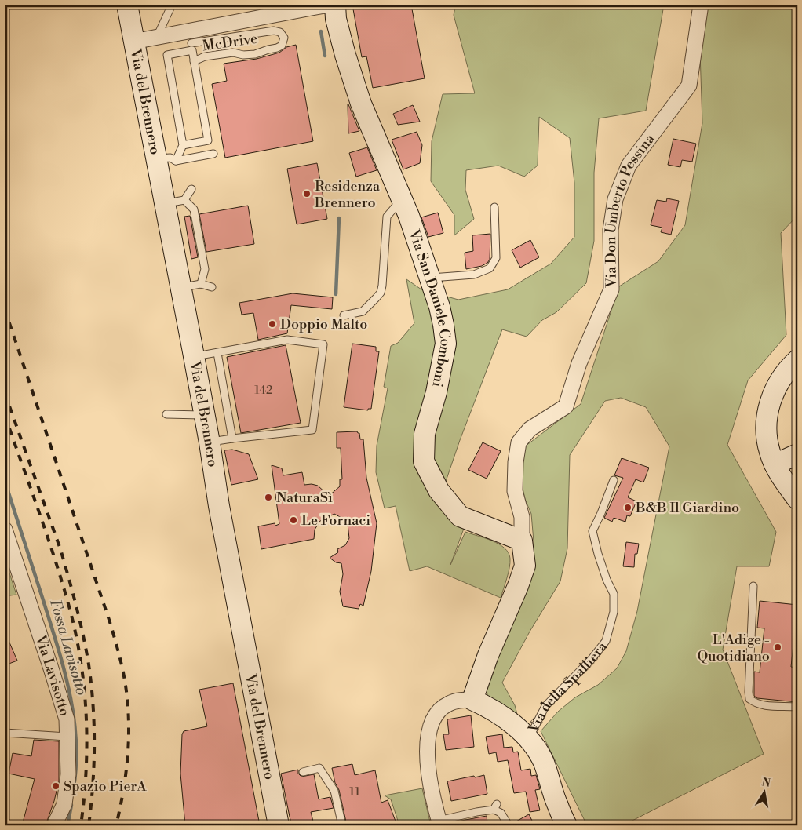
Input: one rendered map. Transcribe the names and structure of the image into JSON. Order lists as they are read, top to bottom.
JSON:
{
  "streets": {
    "street": [
      "Via del Brennero",
      "Via Don Umberto Pessina",
      "Via San Daniele Comboni",
      "Via Lavisotto",
      "Via della Spalliera"
    ],
    "lane": ["McDrive"]
  },
  "crossings": [
    ["Via Don Umberto Pessina", "Via San Daniele Comboni"]
  ],
  "water": ["Fossa Lavisotto"],
  "places": [
    "Residenza Brennero",
    "Doppio Malto",
    "NaturaSì",
    "B&B Il Giardino",
    "Le Fornaci",
    "L'Adige - Quotidiano",
    "Spazio PierA"
  ],
  "house_numbers": ["142", "11"],
  "north": "top"
}
